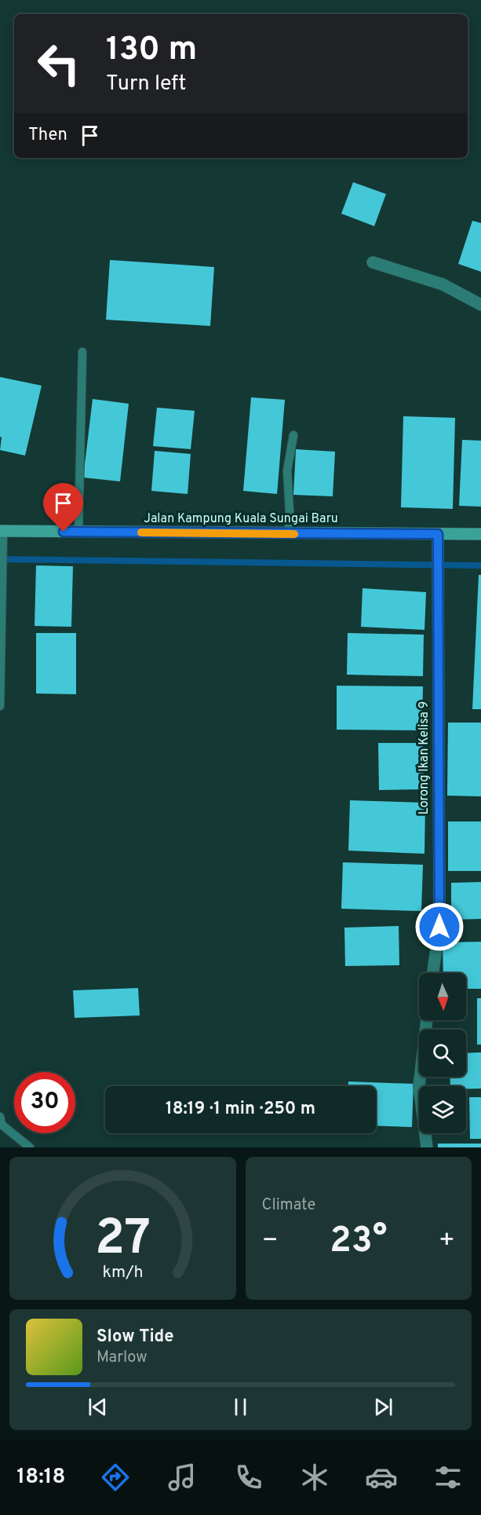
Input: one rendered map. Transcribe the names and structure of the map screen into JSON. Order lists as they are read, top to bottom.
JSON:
{
  "streets": {
    "street": ["Jalan Kampung Kuala Sungai Baru", "Lorong Ikan Kelisa 9"]
  },
  "crossings": [
    ["Jalan Kampung Kuala Sungai Baru", "Lorong Ikan Kelisa 9"]
  ],
  "north": "bottom",
  "page": {
    "turn": ["130 m", "Turn left"],
    "then": "Then",
    "limit": "30",
    "trip": "18:19 · 1 min · 250 m",
    "tile": "Climate",
    "heat": ["−", "23°", "+"],
    "song": ["Slow Tide", "Marlow"],
    "tabs": "18:18",
    "gauge": ["27", "km/h"]
  }
}
